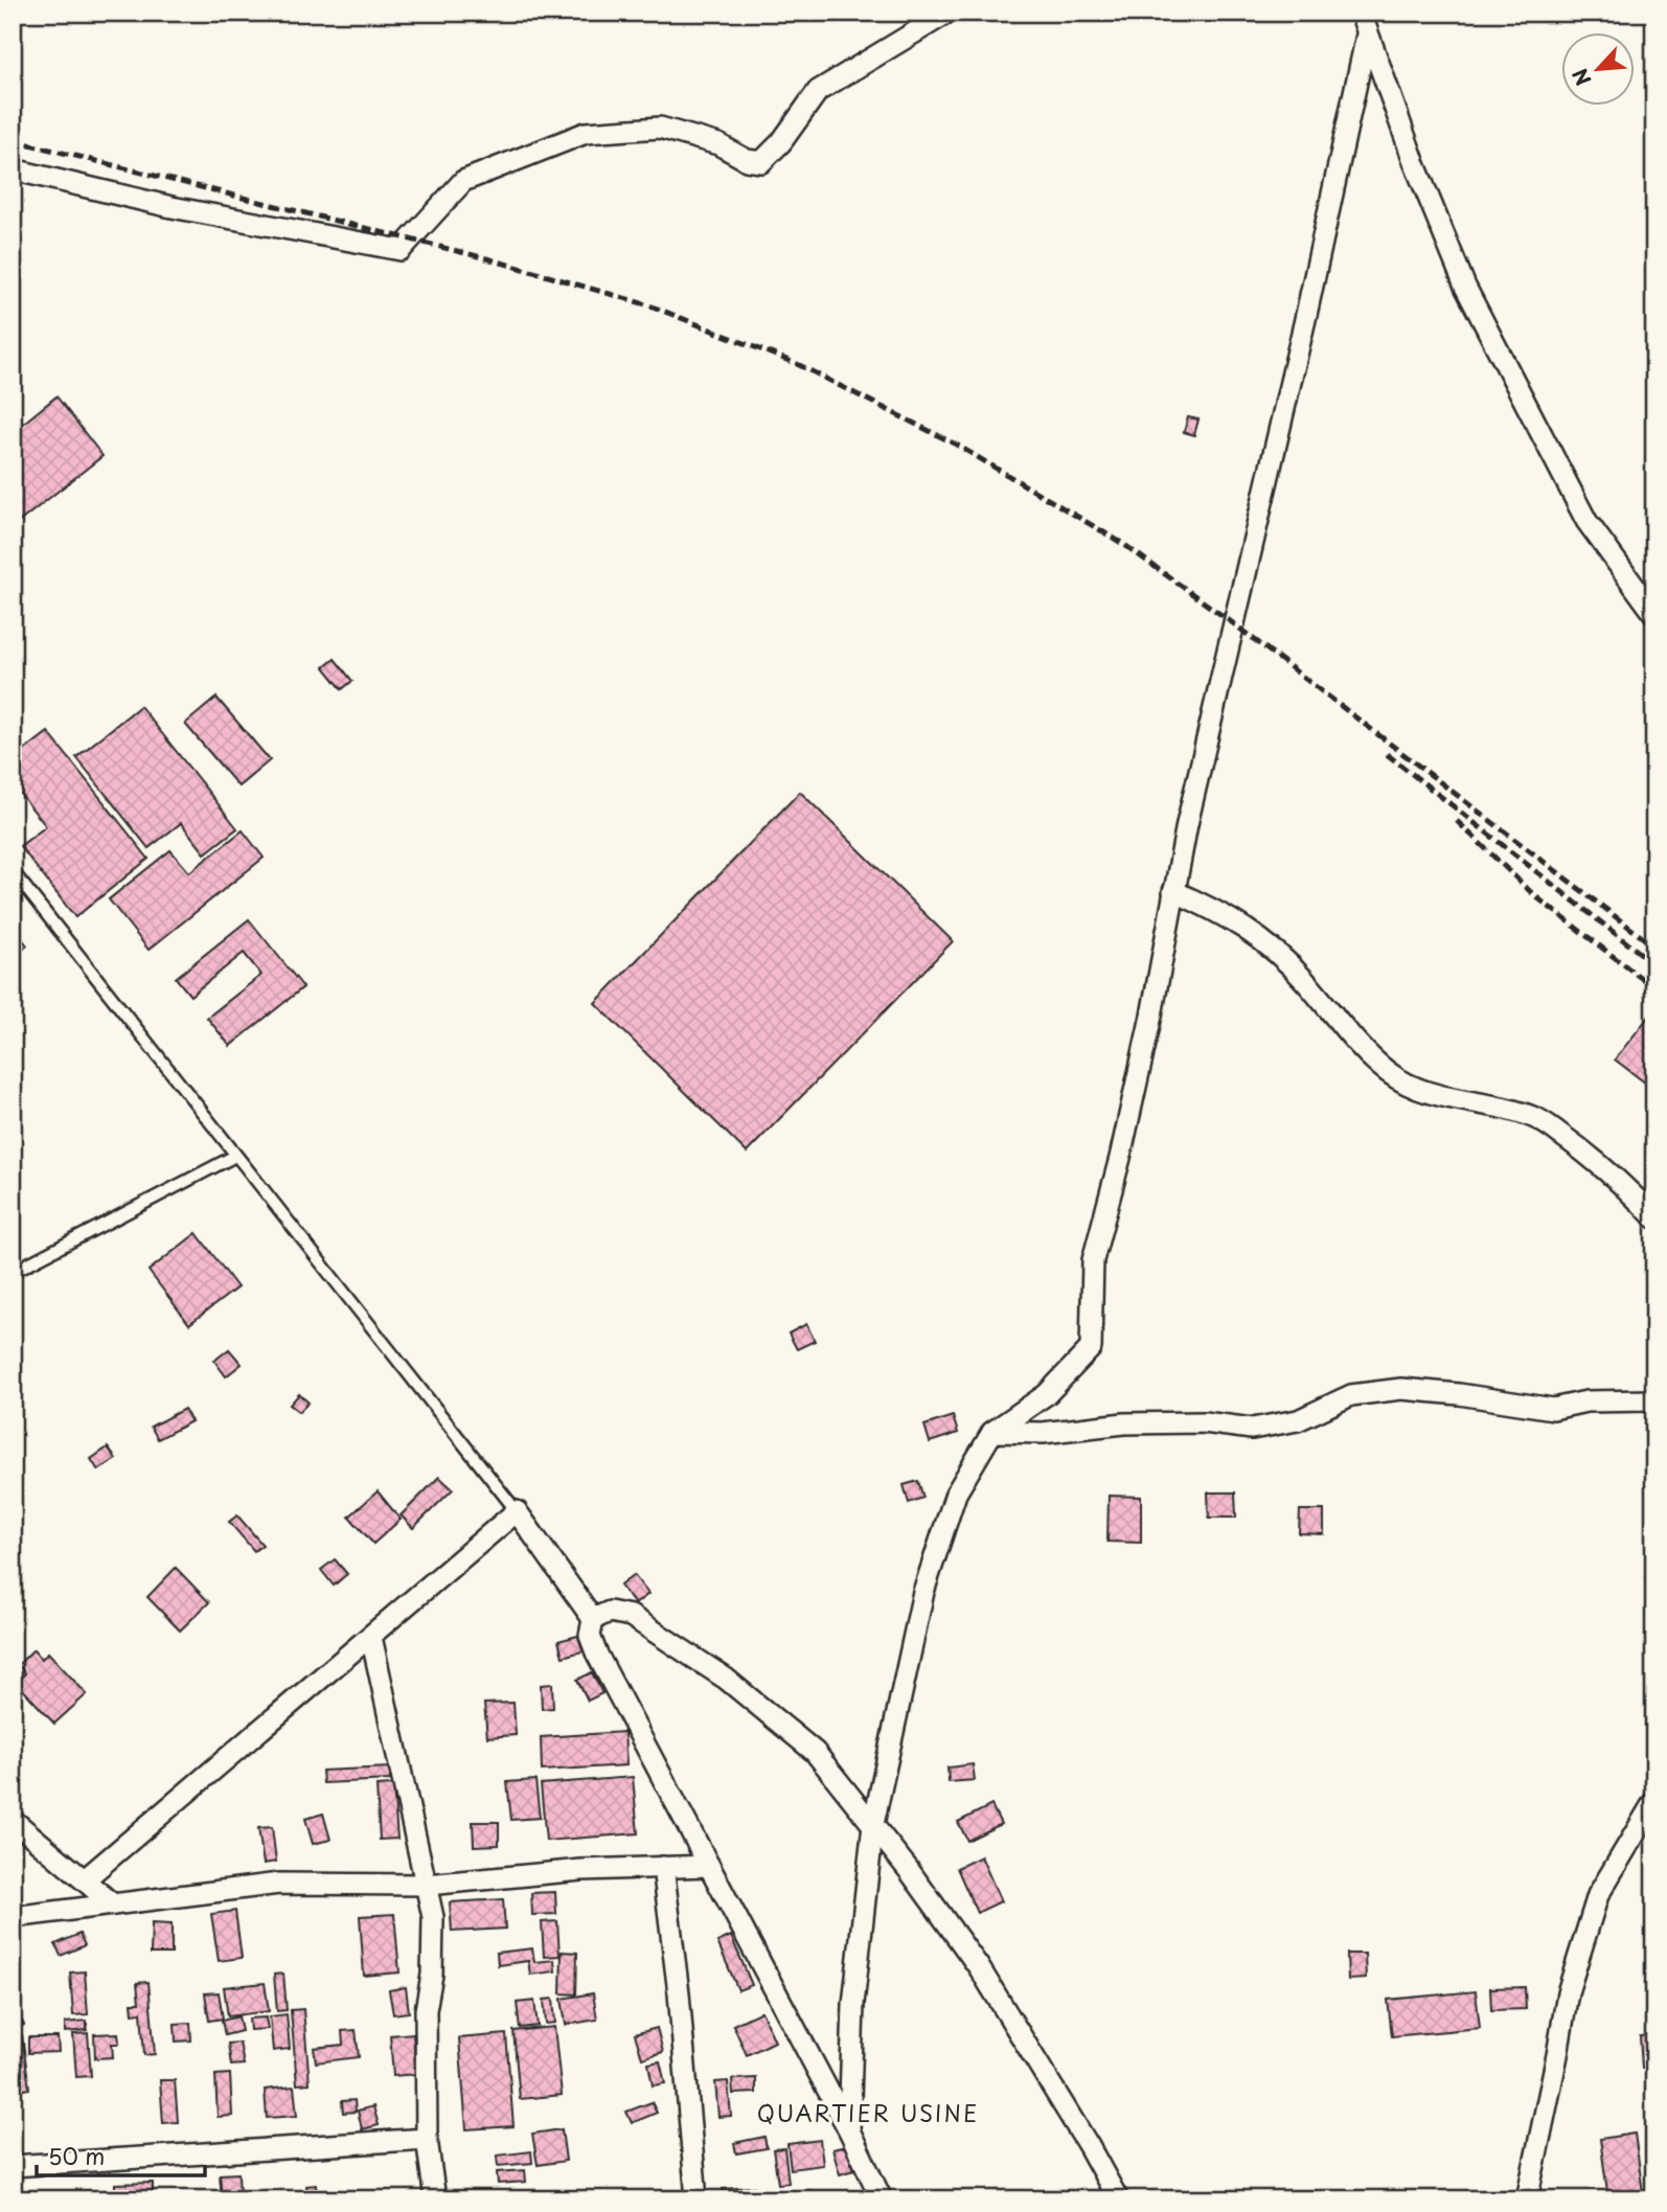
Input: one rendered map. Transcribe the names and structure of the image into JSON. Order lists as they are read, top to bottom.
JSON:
{
  "districts": ["QUARTIER USINE"],
  "scale_bar": "50 m",
  "north": "bottom left"
}
